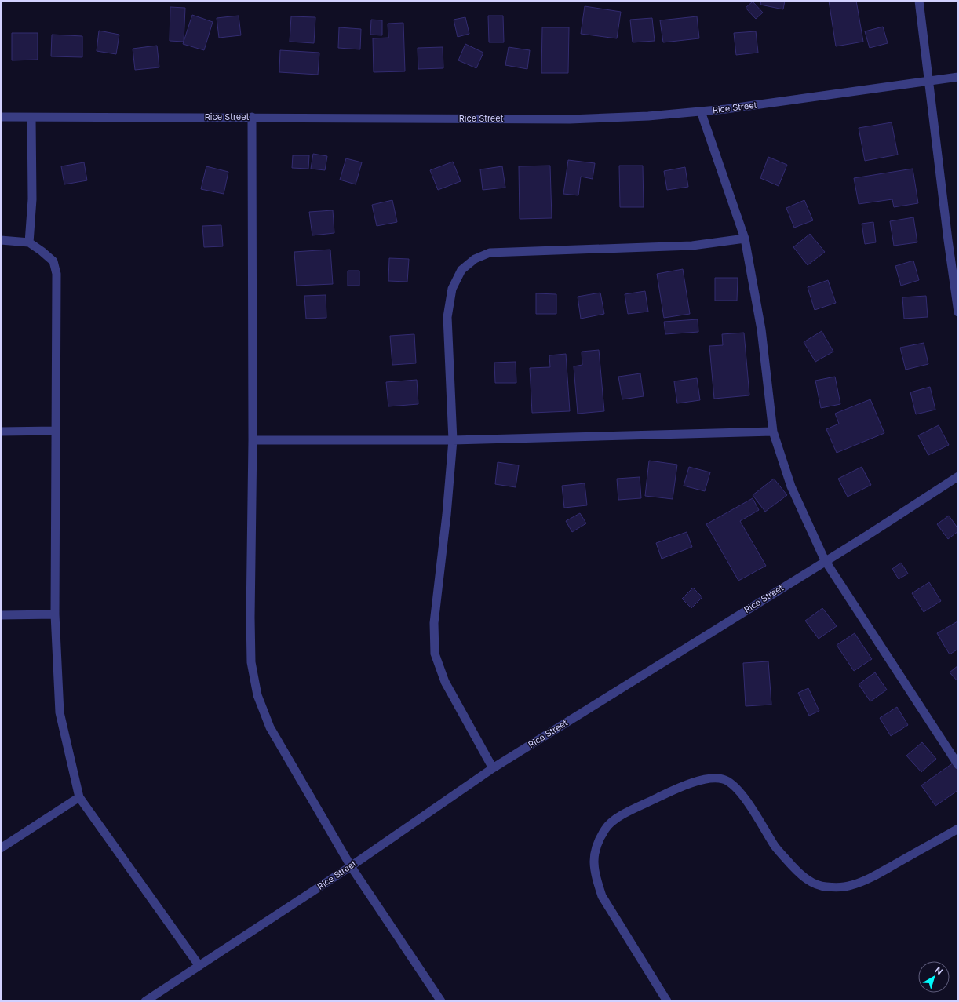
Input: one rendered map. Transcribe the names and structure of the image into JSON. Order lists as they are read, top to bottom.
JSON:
{
  "streets": {
    "street": ["Rice Street"]
  },
  "north": "top right"
}
